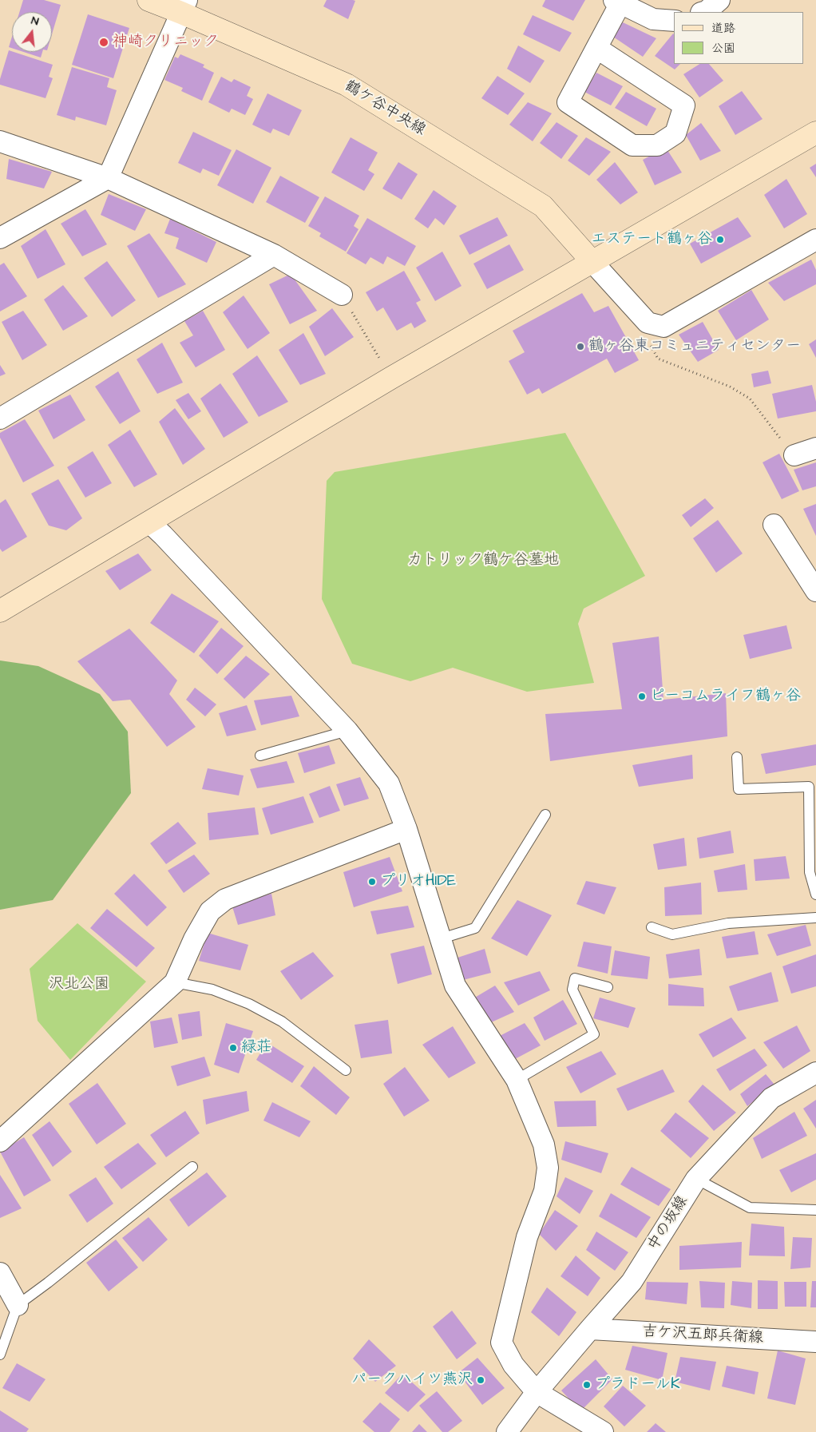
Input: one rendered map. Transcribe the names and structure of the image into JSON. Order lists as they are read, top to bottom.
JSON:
{
  "streets": {
    "street": ["鶴ケ谷中央線", "中の坂線", "吉ケ沢五郎兵衛線"]
  },
  "crossings": [
    ["中の坂線", "吉ケ沢五郎兵衛線"]
  ],
  "parks": ["カトリック鶴ケ谷墓地", "沢北公園"],
  "places": [
    "神崎クリニック",
    "エステート鶴ヶ谷",
    "鶴ヶ谷東コミュニティセンター",
    "ピーコムライフ鶴ヶ谷",
    "プリオHIDE",
    "緑荘",
    "パークハイツ燕沢",
    "プラドールK"
  ],
  "legend": ["道路", "公園"],
  "north": "top"
}
